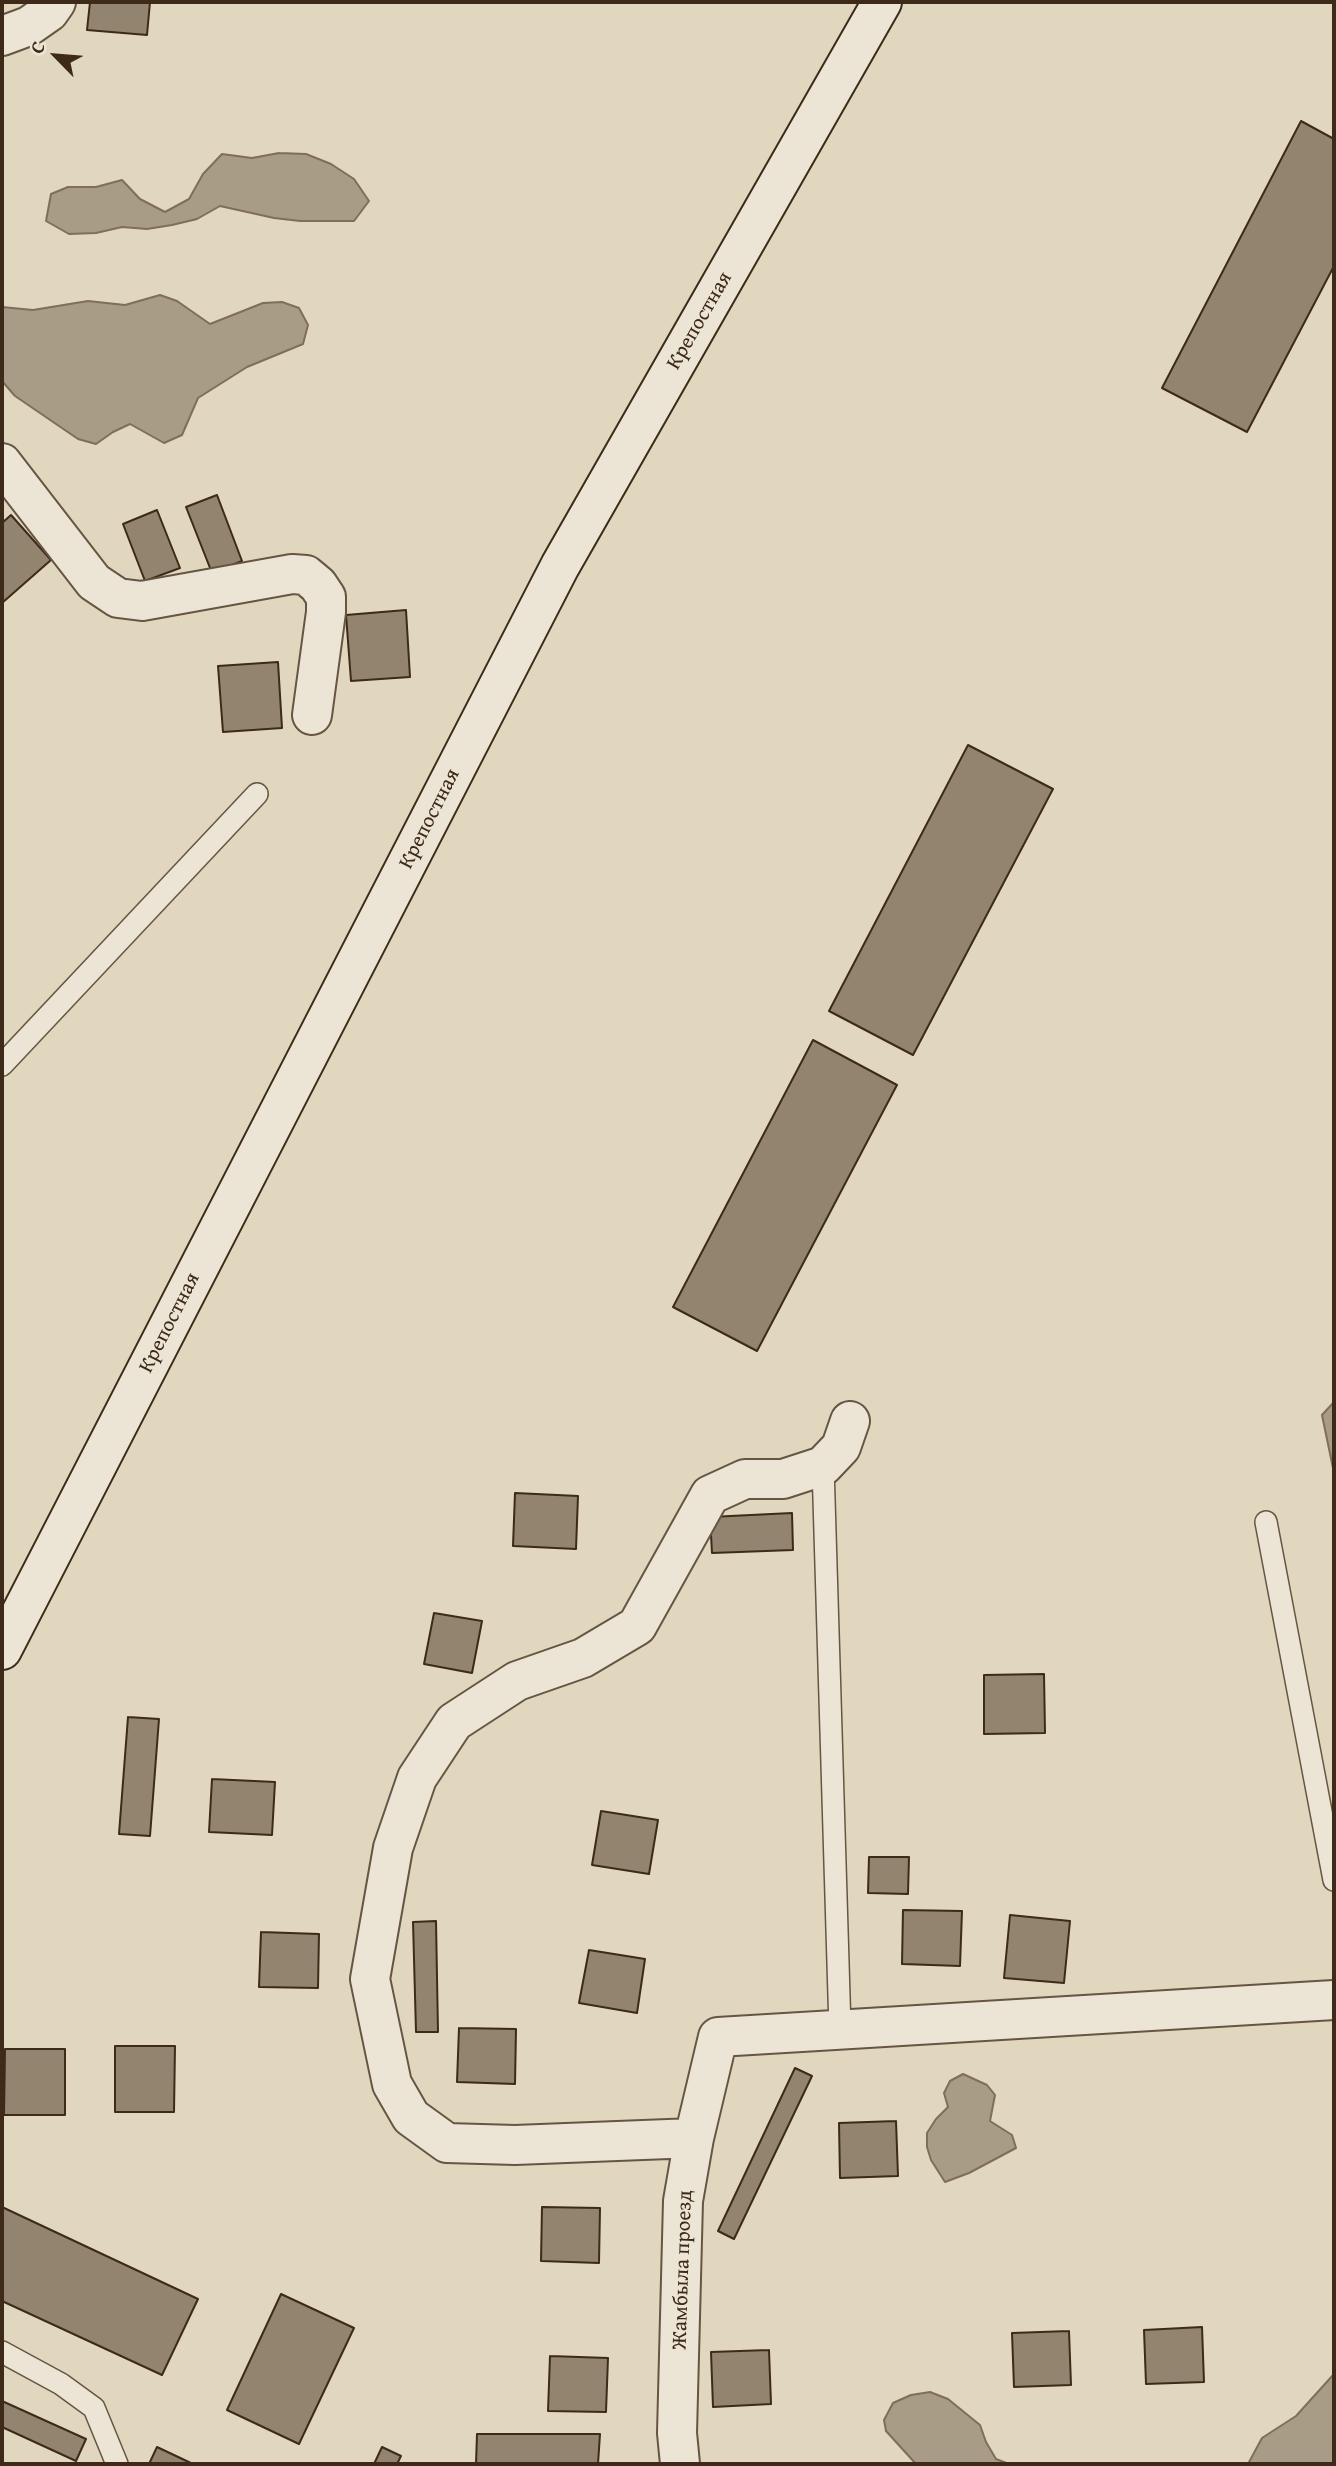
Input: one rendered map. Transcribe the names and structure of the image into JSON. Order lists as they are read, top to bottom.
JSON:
{
  "streets": {
    "street": ["Крепостная", "Жамбыла проезд"]
  },
  "north": "top left"
}
